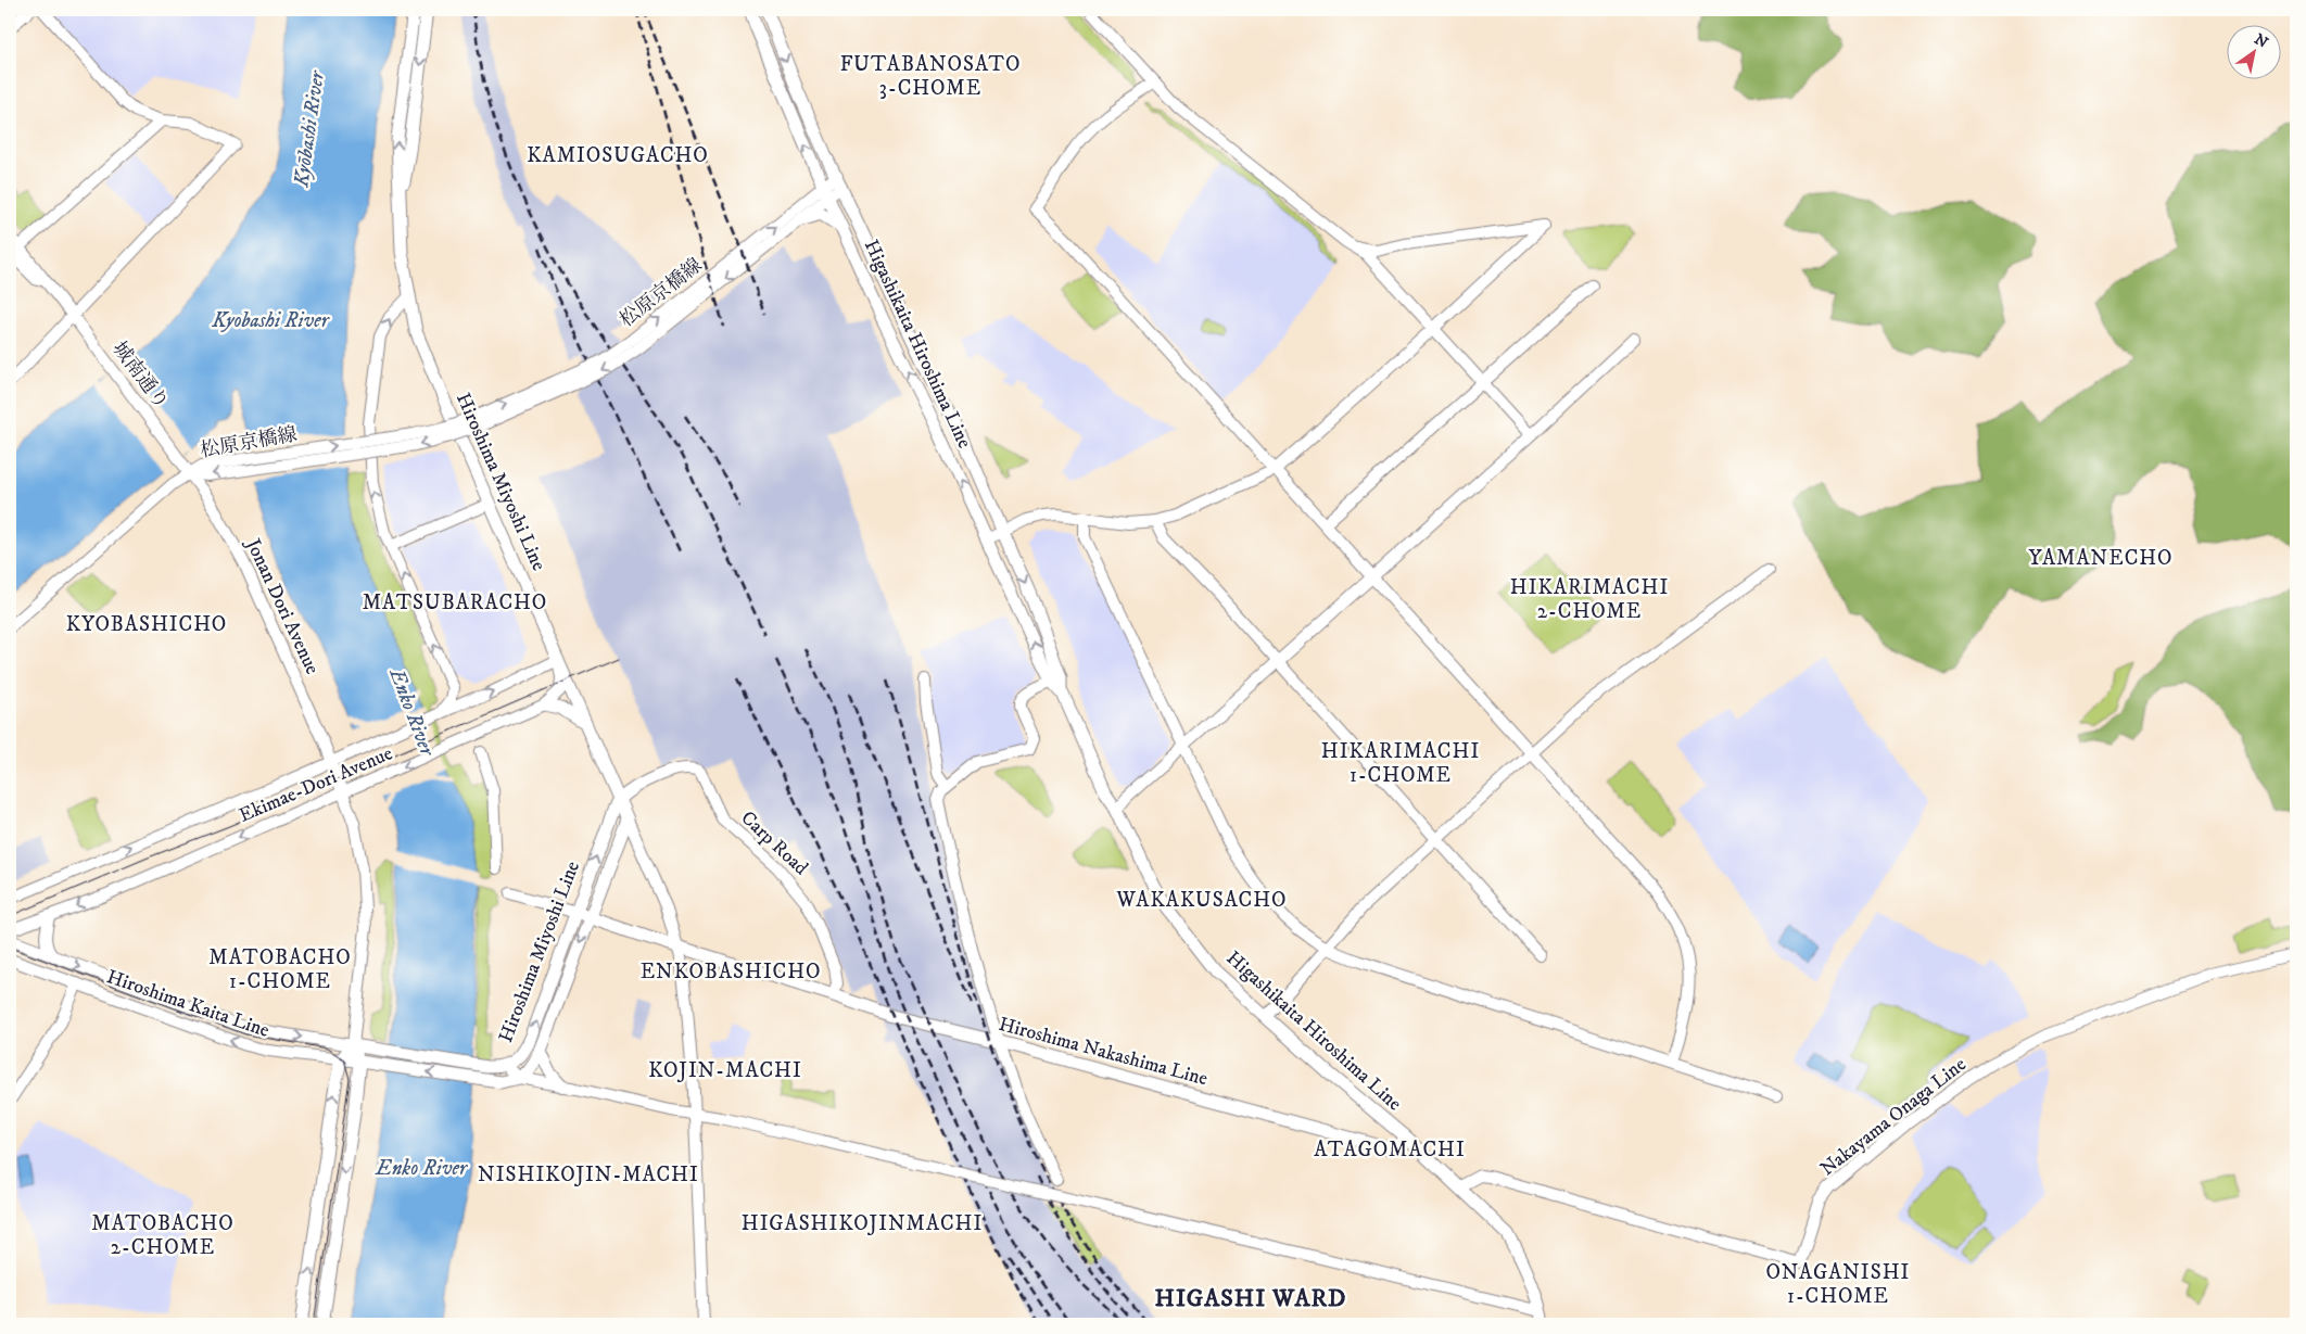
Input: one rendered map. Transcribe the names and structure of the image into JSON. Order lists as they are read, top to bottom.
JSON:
{
  "streets": {
    "main road": ["Higashikaita Hiroshima Line", "Hiroshima Miyoshi Line", "Hiroshima Nakashima Line"],
    "street": [
      "松原京橋線",
      "城南通り",
      "Jonan Dori Avenue",
      "Ekimae-Dori Avenue",
      "Carp Road",
      "Hiroshima Kaita Line",
      "Nakayama Onaga Line"
    ]
  },
  "crossings": [
    ["松原京橋線", "Higashikaita Hiroshima Line"],
    ["松原京橋線", "城南通り"],
    ["松原京橋線", "Jonan Dori Avenue"],
    ["Higashikaita Hiroshima Line", "Hiroshima Nakashima Line"],
    ["城南通り", "Jonan Dori Avenue"],
    ["Hiroshima Miyoshi Line", "Jonan Dori Avenue"],
    ["Hiroshima Miyoshi Line", "Ekimae-Dori Avenue"],
    ["Hiroshima Miyoshi Line", "Carp Road"],
    ["Hiroshima Miyoshi Line", "Hiroshima Kaita Line"],
    ["Hiroshima Miyoshi Line", "Hiroshima Nakashima Line"],
    ["Jonan Dori Avenue", "Ekimae-Dori Avenue"],
    ["Jonan Dori Avenue", "Hiroshima Kaita Line"],
    ["Carp Road", "Hiroshima Nakashima Line"]
  ],
  "districts": [
    "FUTABANOSATO 3-CHOME",
    "KAMIOSUGACHO",
    "YAMANECHO",
    "HIKARIMACHI 2-CHOME",
    "MATSUBARACHO",
    "KYOBASHICHO",
    "HIKARIMACHI 1-CHOME",
    "WAKAKUSACHO",
    "MATOBACHO 1-CHOME",
    "ENKOBASHICHO",
    "KOJIN-MACHI",
    "ATAGOMACHI",
    "NISHIKOJIN-MACHI",
    "MATOBACHO 2-CHOME",
    "HIGASHIKOJINMACHI",
    "ONAGANISHI 1-CHOME",
    "HIGASHI WARD"
  ],
  "water": ["Kyōbashi River", "Kyobashi River", "Enko River"],
  "north": "top right"
}
